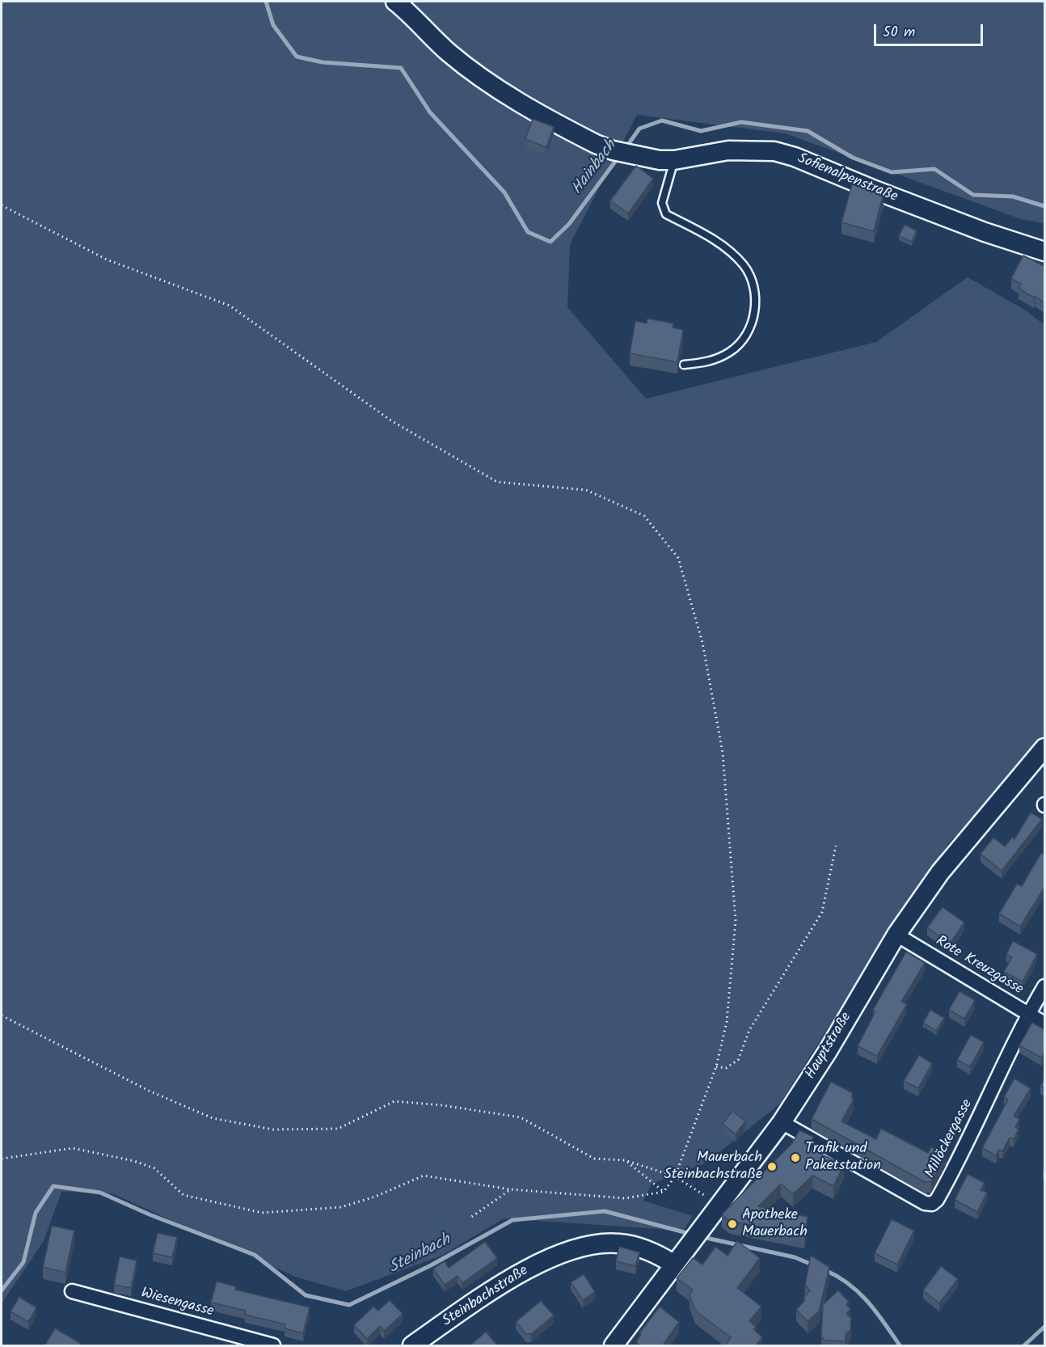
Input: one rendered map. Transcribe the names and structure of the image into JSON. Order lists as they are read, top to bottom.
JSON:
{
  "streets": {
    "street": [
      "Sofienalpenstraße",
      "Rote Kreuzgasse",
      "Hauptstraße",
      "Millöckergasse",
      "Steinbachstraße",
      "Wiesengasse"
    ]
  },
  "crossings": [
    ["Rote Kreuzgasse", "Hauptstraße"],
    ["Rote Kreuzgasse", "Millöckergasse"],
    ["Hauptstraße", "Millöckergasse"],
    ["Hauptstraße", "Steinbachstraße"]
  ],
  "water": ["Hainbach", "Steinbach"],
  "places": ["Trafik und Paketstation", "Mauerbach Steinbachstraße", "Apotheke Mauerbach"],
  "scale_bar": "50 m"
}
